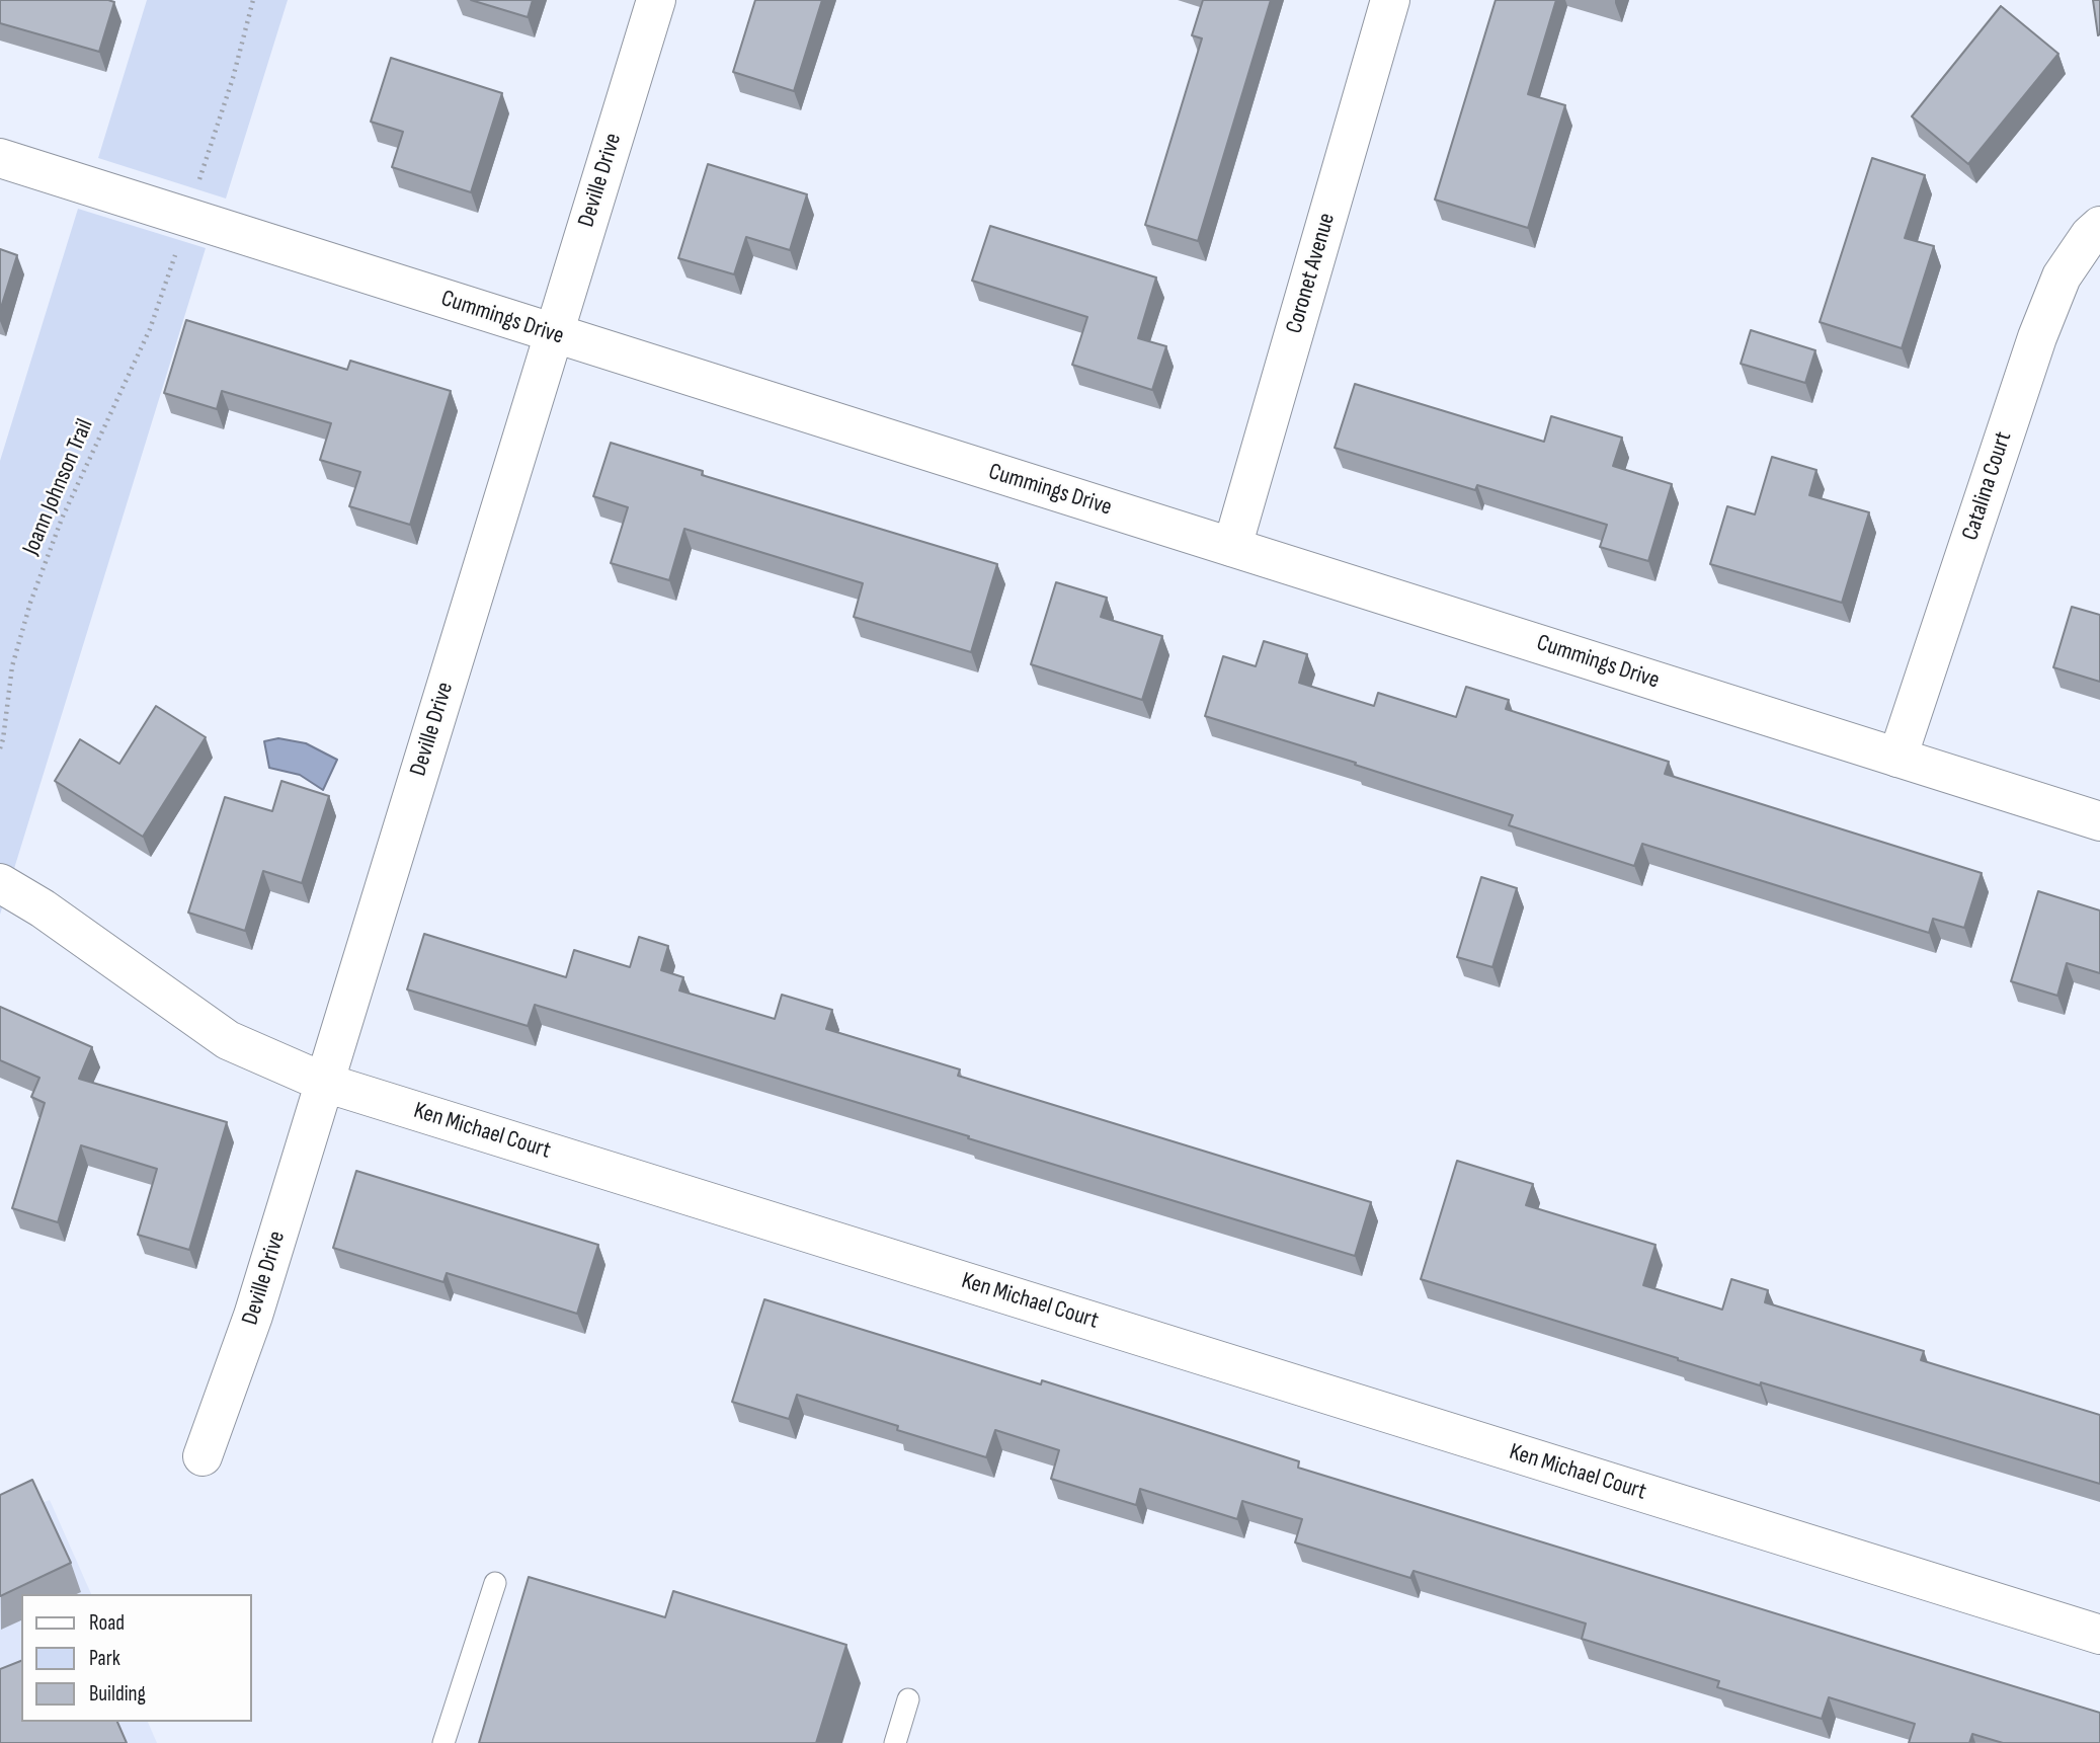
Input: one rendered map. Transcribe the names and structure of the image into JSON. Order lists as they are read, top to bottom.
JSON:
{
  "streets": {
    "street": [
      "Deville Drive",
      "Coronet Avenue",
      "Cummings Drive",
      "Catalina Court",
      "Ken Michael Court"
    ],
    "path": ["Joann Johnson Trail"]
  },
  "crossings": [
    ["Deville Drive", "Cummings Drive"],
    ["Deville Drive", "Ken Michael Court"],
    ["Coronet Avenue", "Cummings Drive"],
    ["Cummings Drive", "Catalina Court"]
  ],
  "legend": ["Road", "Park", "Building"]
}
